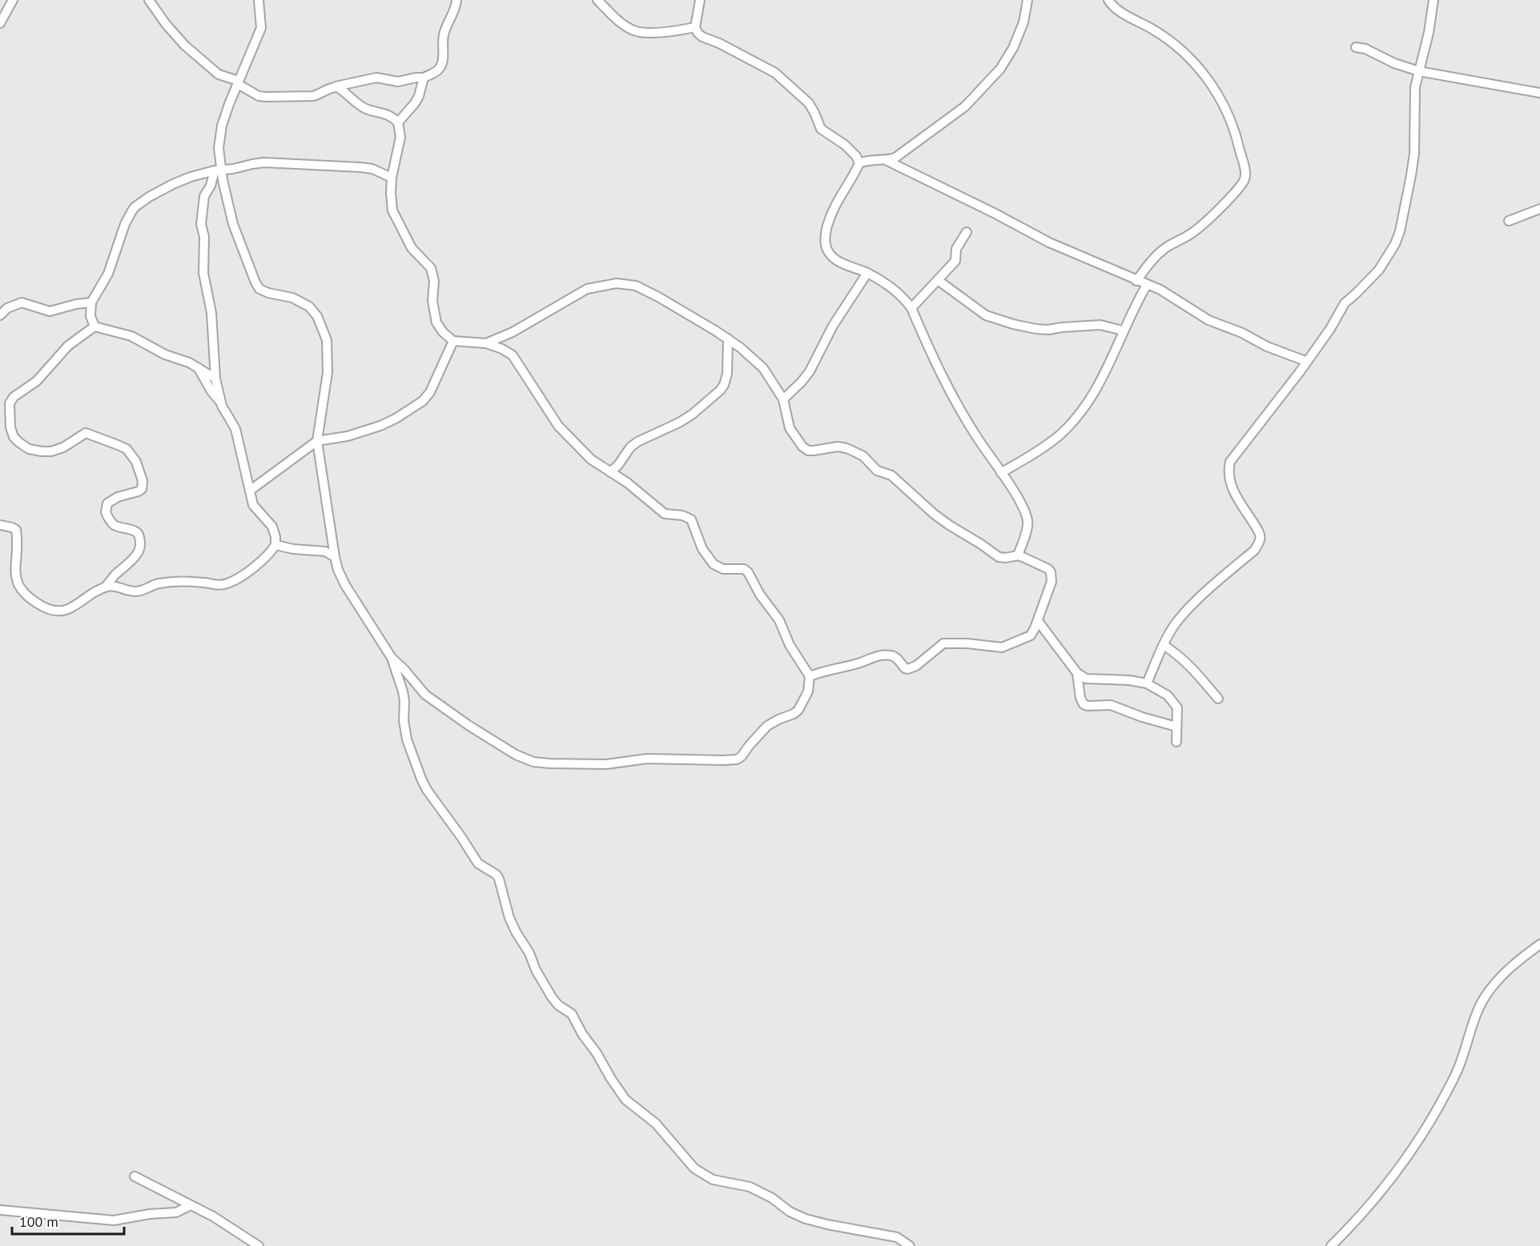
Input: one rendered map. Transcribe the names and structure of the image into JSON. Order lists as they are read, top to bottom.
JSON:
{
  "scale_bar": "100 m"
}
